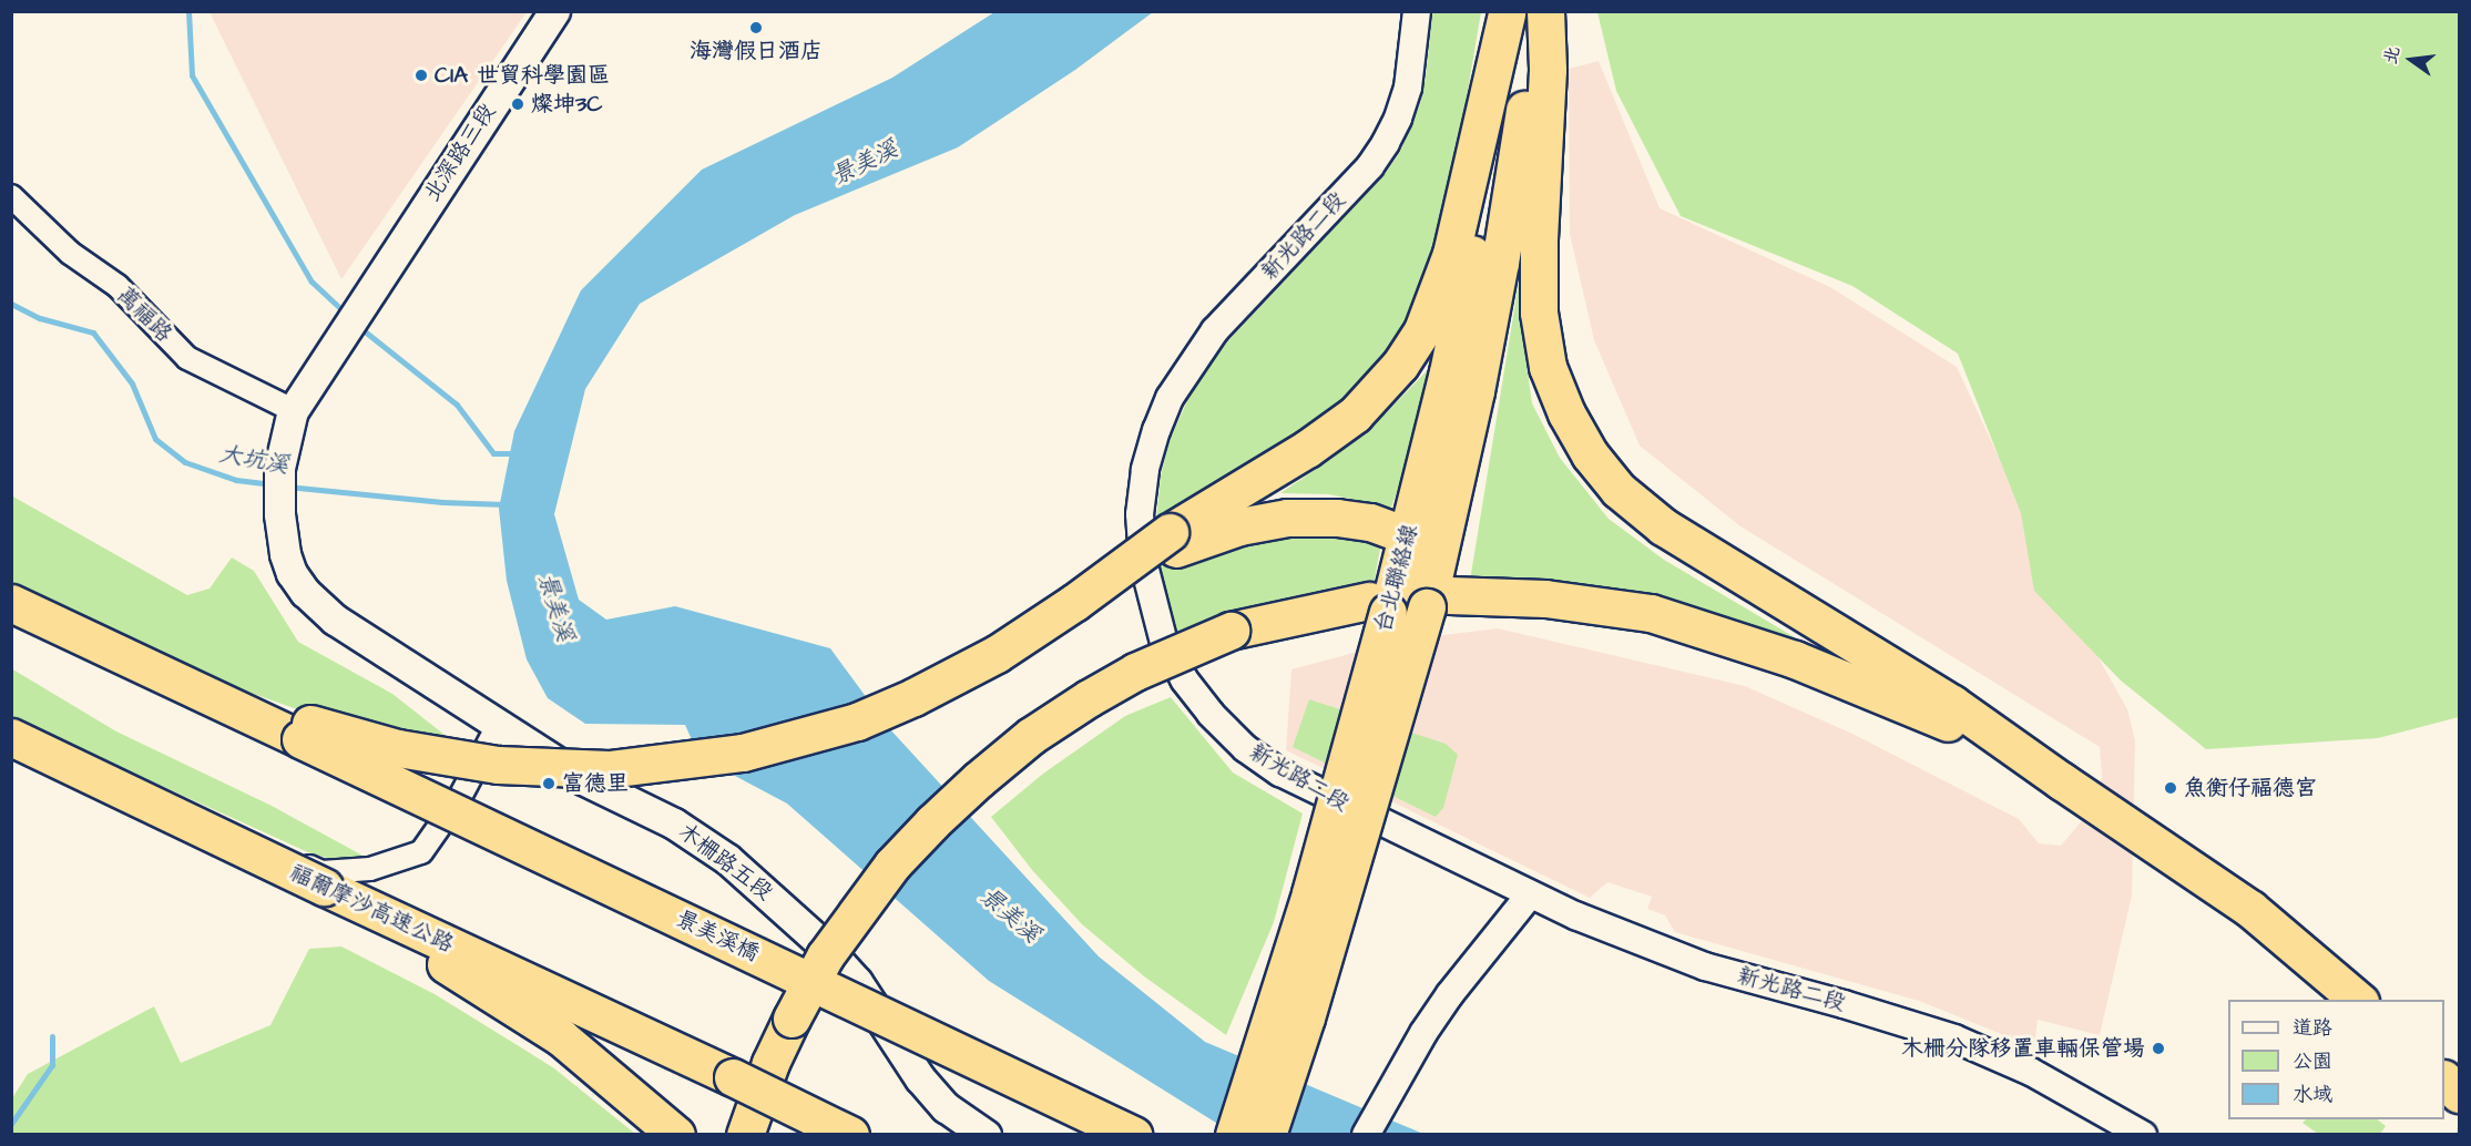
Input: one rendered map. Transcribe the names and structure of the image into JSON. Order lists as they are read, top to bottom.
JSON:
{
  "streets": {
    "highway": ["台北聯絡線", "福爾摩沙高速公路", "景美溪橋"],
    "main road": ["北深路三段", "木柵路五段"],
    "street": ["新光路二段", "萬福路"]
  },
  "crossings": [
    ["北深路三段", "萬福路"],
    ["北深路三段", "木柵路五段"],
    ["萬福路", "木柵路五段"]
  ],
  "water": ["景美溪", "大坑溪"],
  "places": [
    "海灣假日酒店",
    "CIA 世貿科學園區",
    "燦坤3C",
    "富德里",
    "魚衡仔福德宮",
    "木柵分隊移置車輛保管場"
  ],
  "legend": ["道路", "公園", "水域"],
  "north": "left"
}
